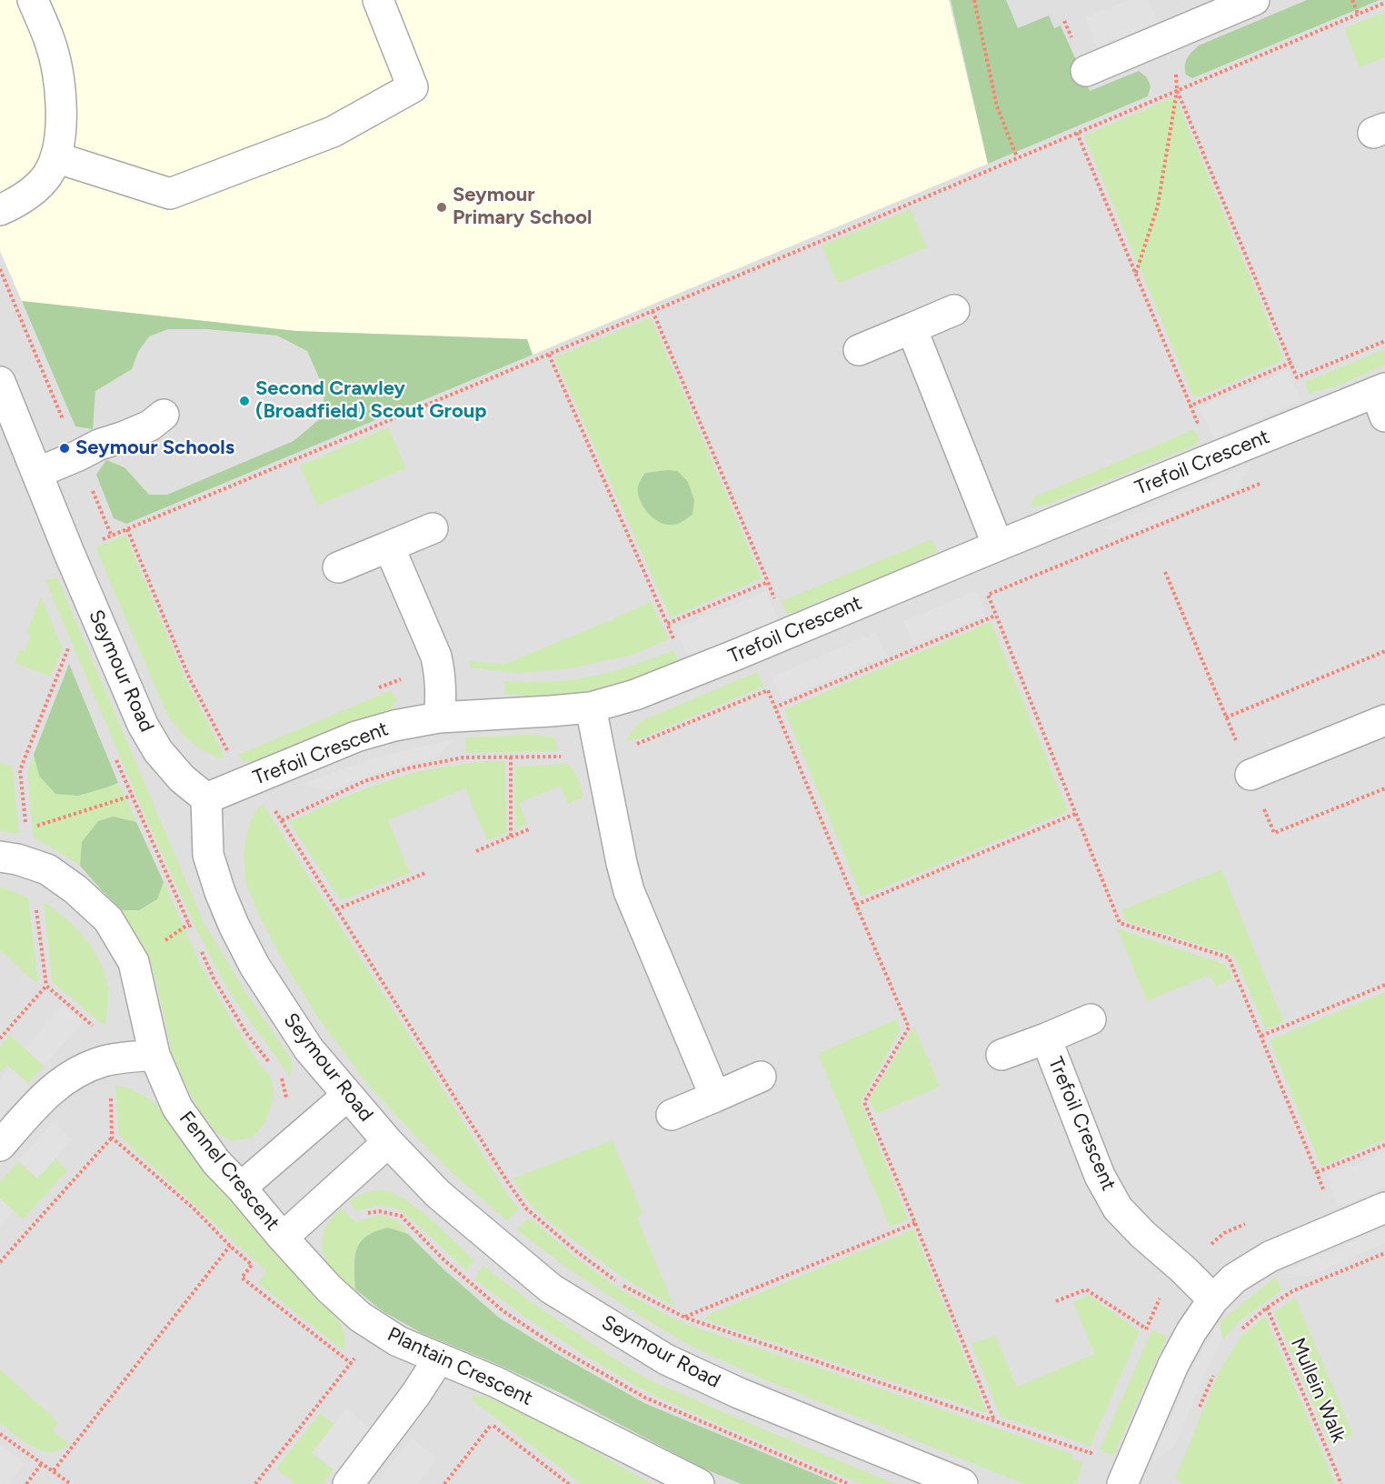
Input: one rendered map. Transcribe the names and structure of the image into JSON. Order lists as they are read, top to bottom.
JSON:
{
  "streets": {
    "street": [
      "Trefoil Crescent",
      "Seymour Road",
      "Fennel Crescent",
      "Plantain Crescent"
    ],
    "path": ["Mullein Walk"]
  },
  "crossings": [
    ["Trefoil Crescent", "Seymour Road"],
    ["Fennel Crescent", "Plantain Crescent"]
  ],
  "places": ["Seymour Primary School", "Second Crawley (Broadfield) Scout Group", "Seymour Schools"]
}
